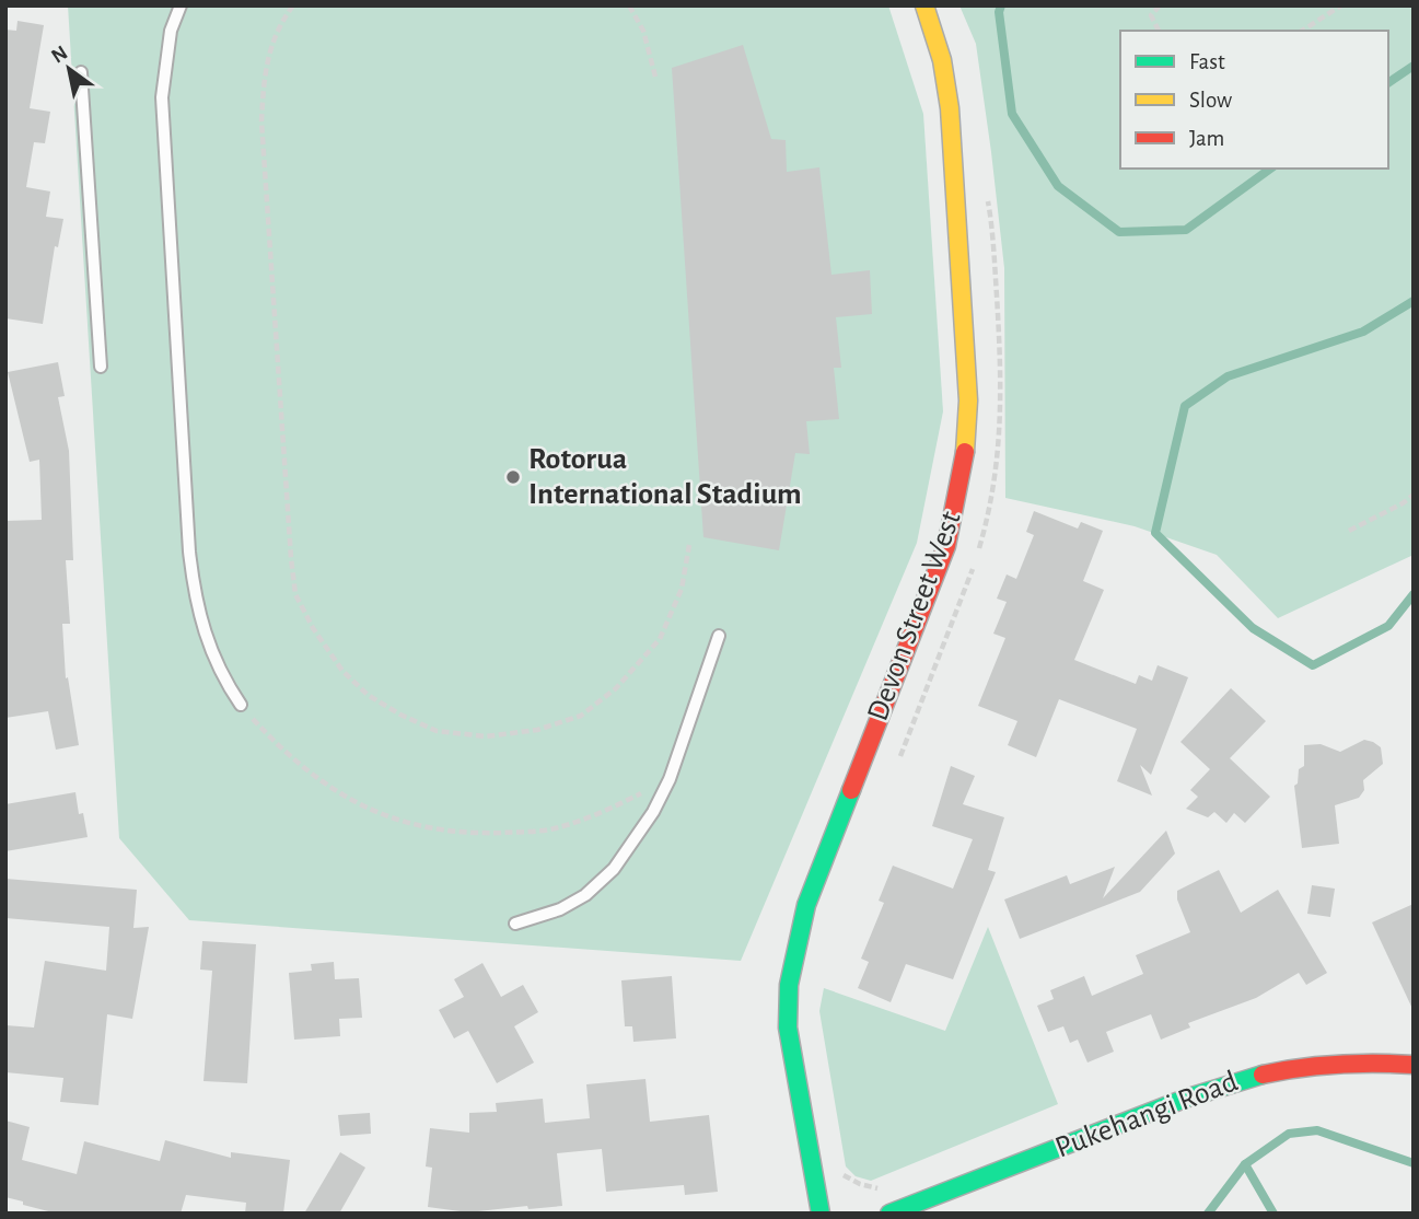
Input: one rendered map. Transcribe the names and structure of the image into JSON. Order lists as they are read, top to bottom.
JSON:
{
  "streets": {
    "main road": ["Devon Street West", "Pukehangi Road"]
  },
  "places": ["Rotorua International Stadium"],
  "legend": ["Fast", "Slow", "Jam"],
  "north": "top left"
}
